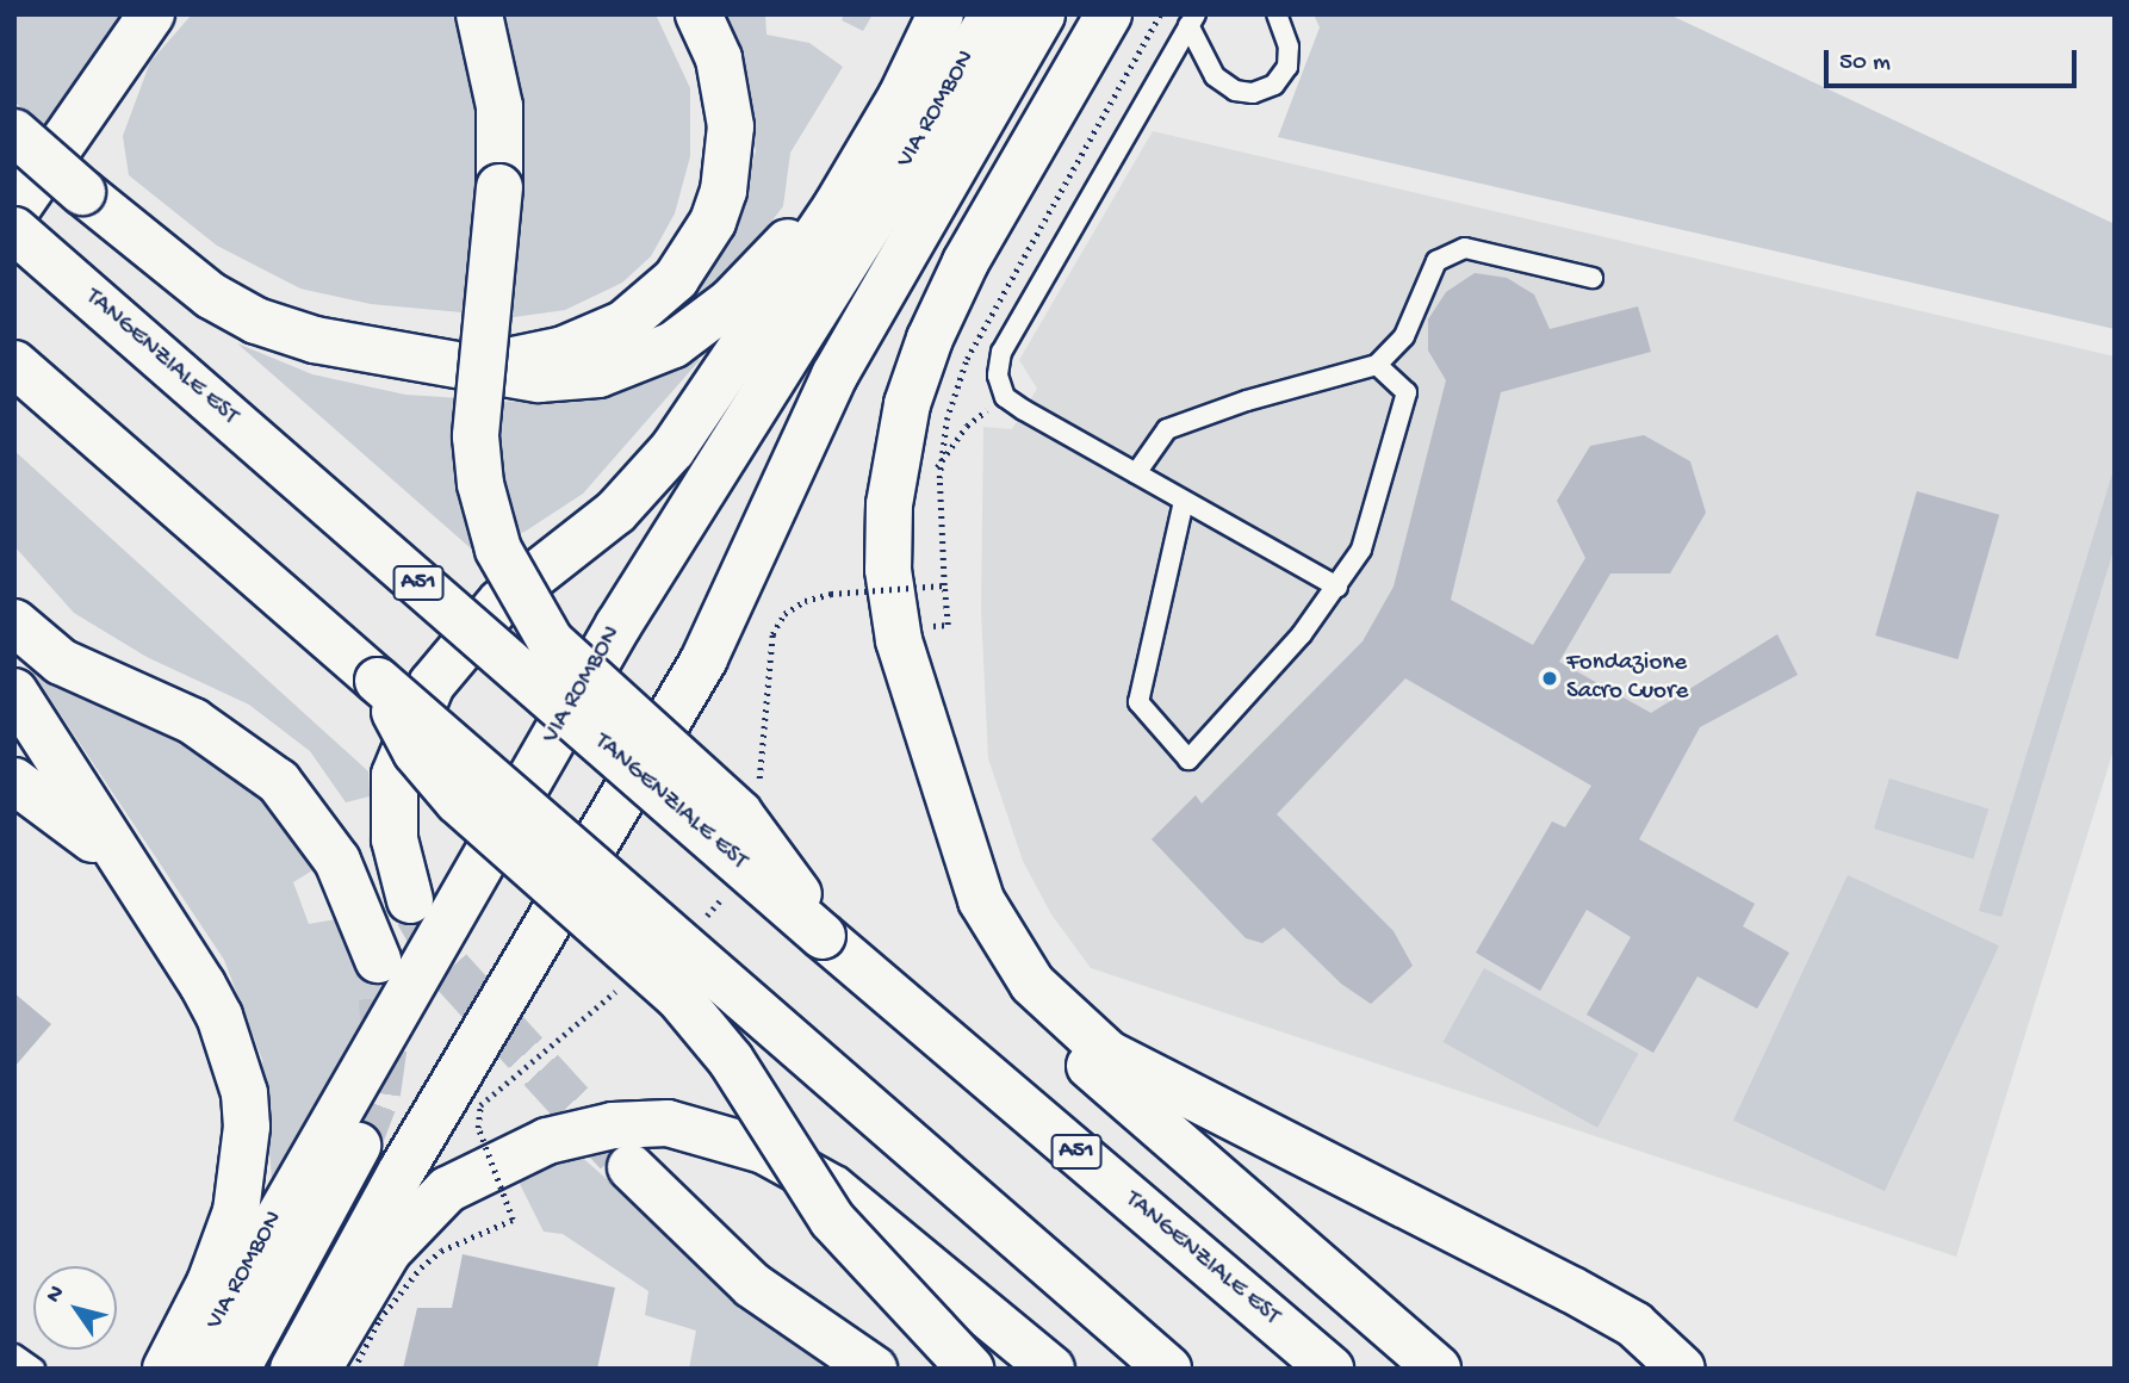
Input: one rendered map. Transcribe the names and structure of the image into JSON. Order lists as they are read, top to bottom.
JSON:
{
  "streets": {
    "main road": ["VIA ROMBON", "TANGENZIALE EST", "A51"]
  },
  "places": ["Fondazione Sacro Cuore"],
  "scale_bar": "50 m",
  "north": "top left"
}
